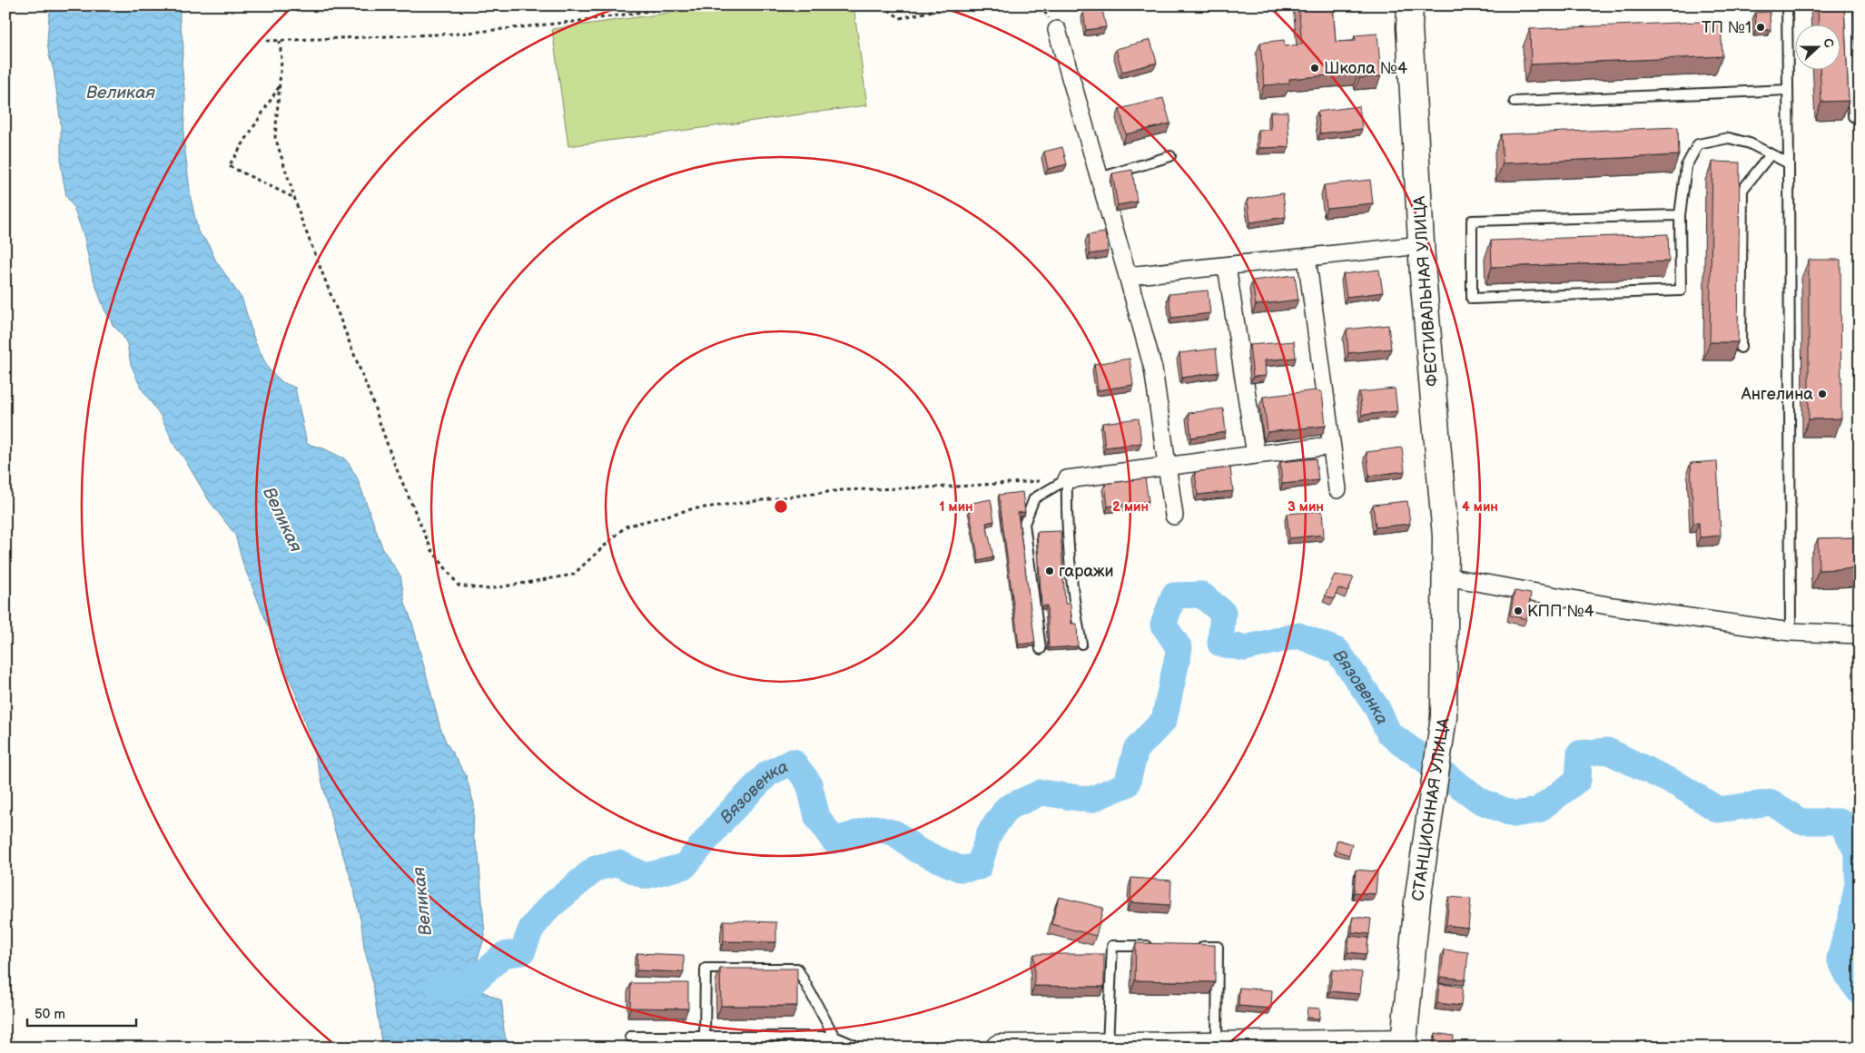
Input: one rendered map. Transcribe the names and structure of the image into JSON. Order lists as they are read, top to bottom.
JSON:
{
  "streets": {
    "main road": ["ФЕСТИВАЛЬНАЯ УЛИЦА", "СТАНЦИОННАЯ УЛИЦА"]
  },
  "crossings": [
    ["ФЕСТИВАЛЬНАЯ УЛИЦА", "СТАНЦИОННАЯ УЛИЦА"]
  ],
  "water": ["Великая", "Вязовенка"],
  "places": [
    "ТП №1",
    "Школа №4",
    "Ангелина",
    "гаражи",
    "КПП №4"
  ],
  "scale_bar": "50 m",
  "north": "right",
  "rings": [
    "1 мин",
    "2 мин",
    "3 мин",
    "4 мин"
  ]
}
